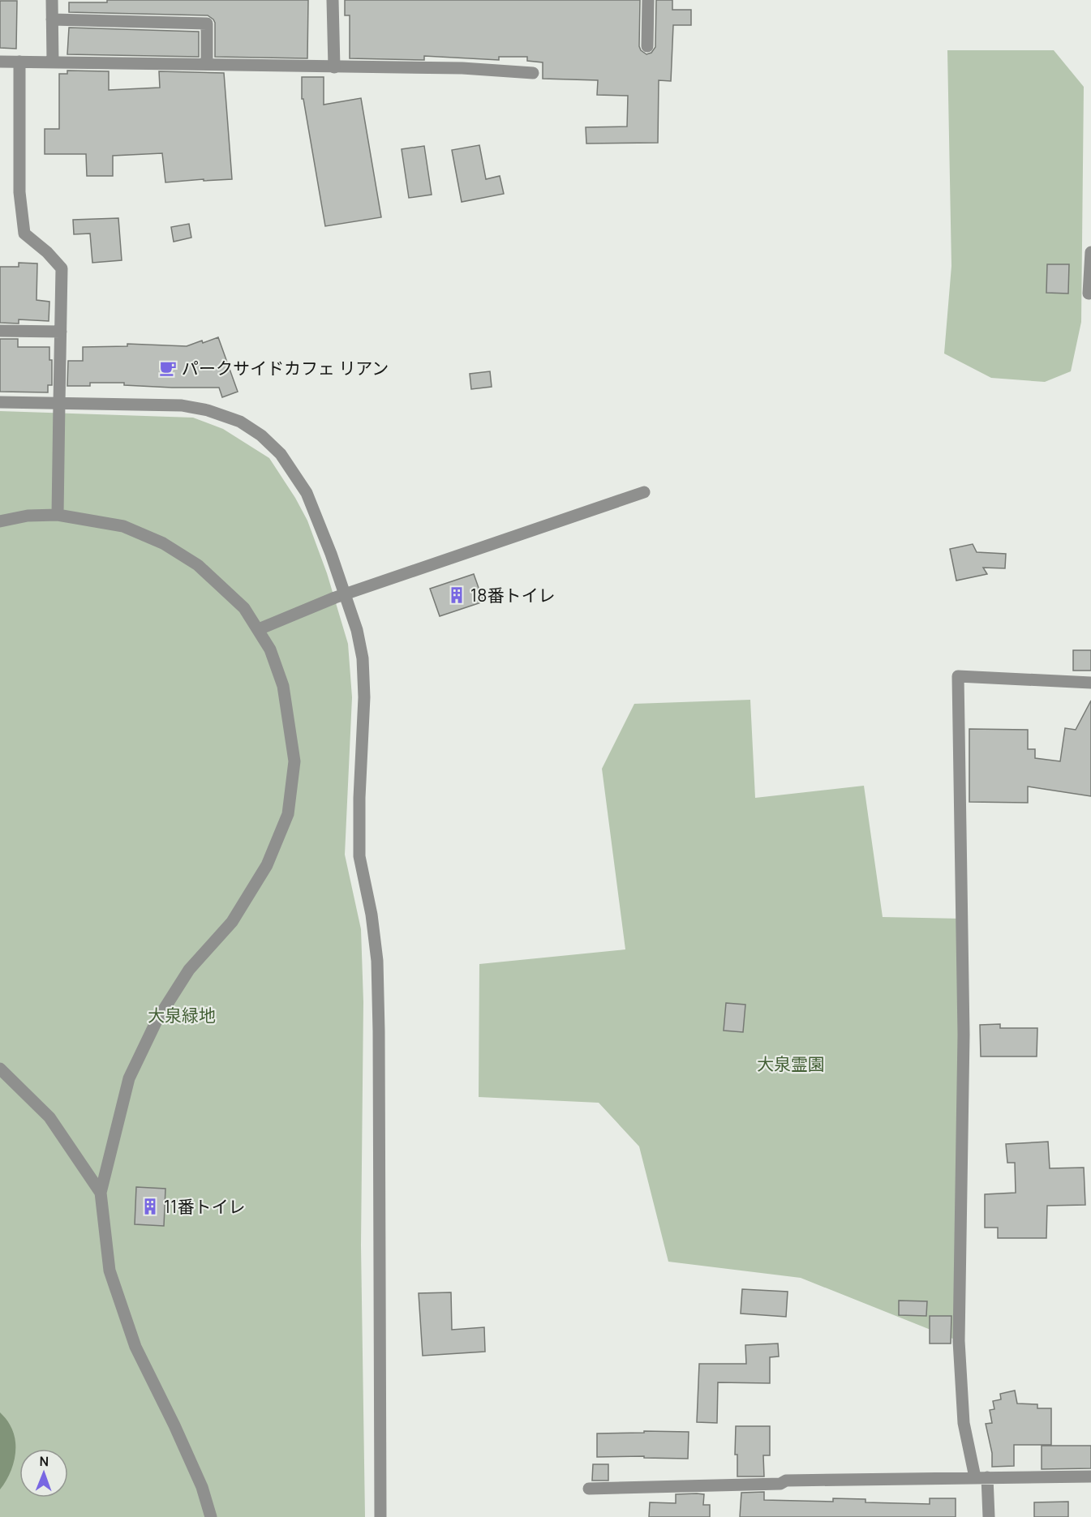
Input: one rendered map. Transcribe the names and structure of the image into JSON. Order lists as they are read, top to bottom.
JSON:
{
  "parks": ["大泉緑地", "大泉霊園"],
  "places": {
    "cafe": ["パークサイドカフェ リアン"],
    "building": ["18番トイレ", "11番トイレ"]
  },
  "north": "top"
}
